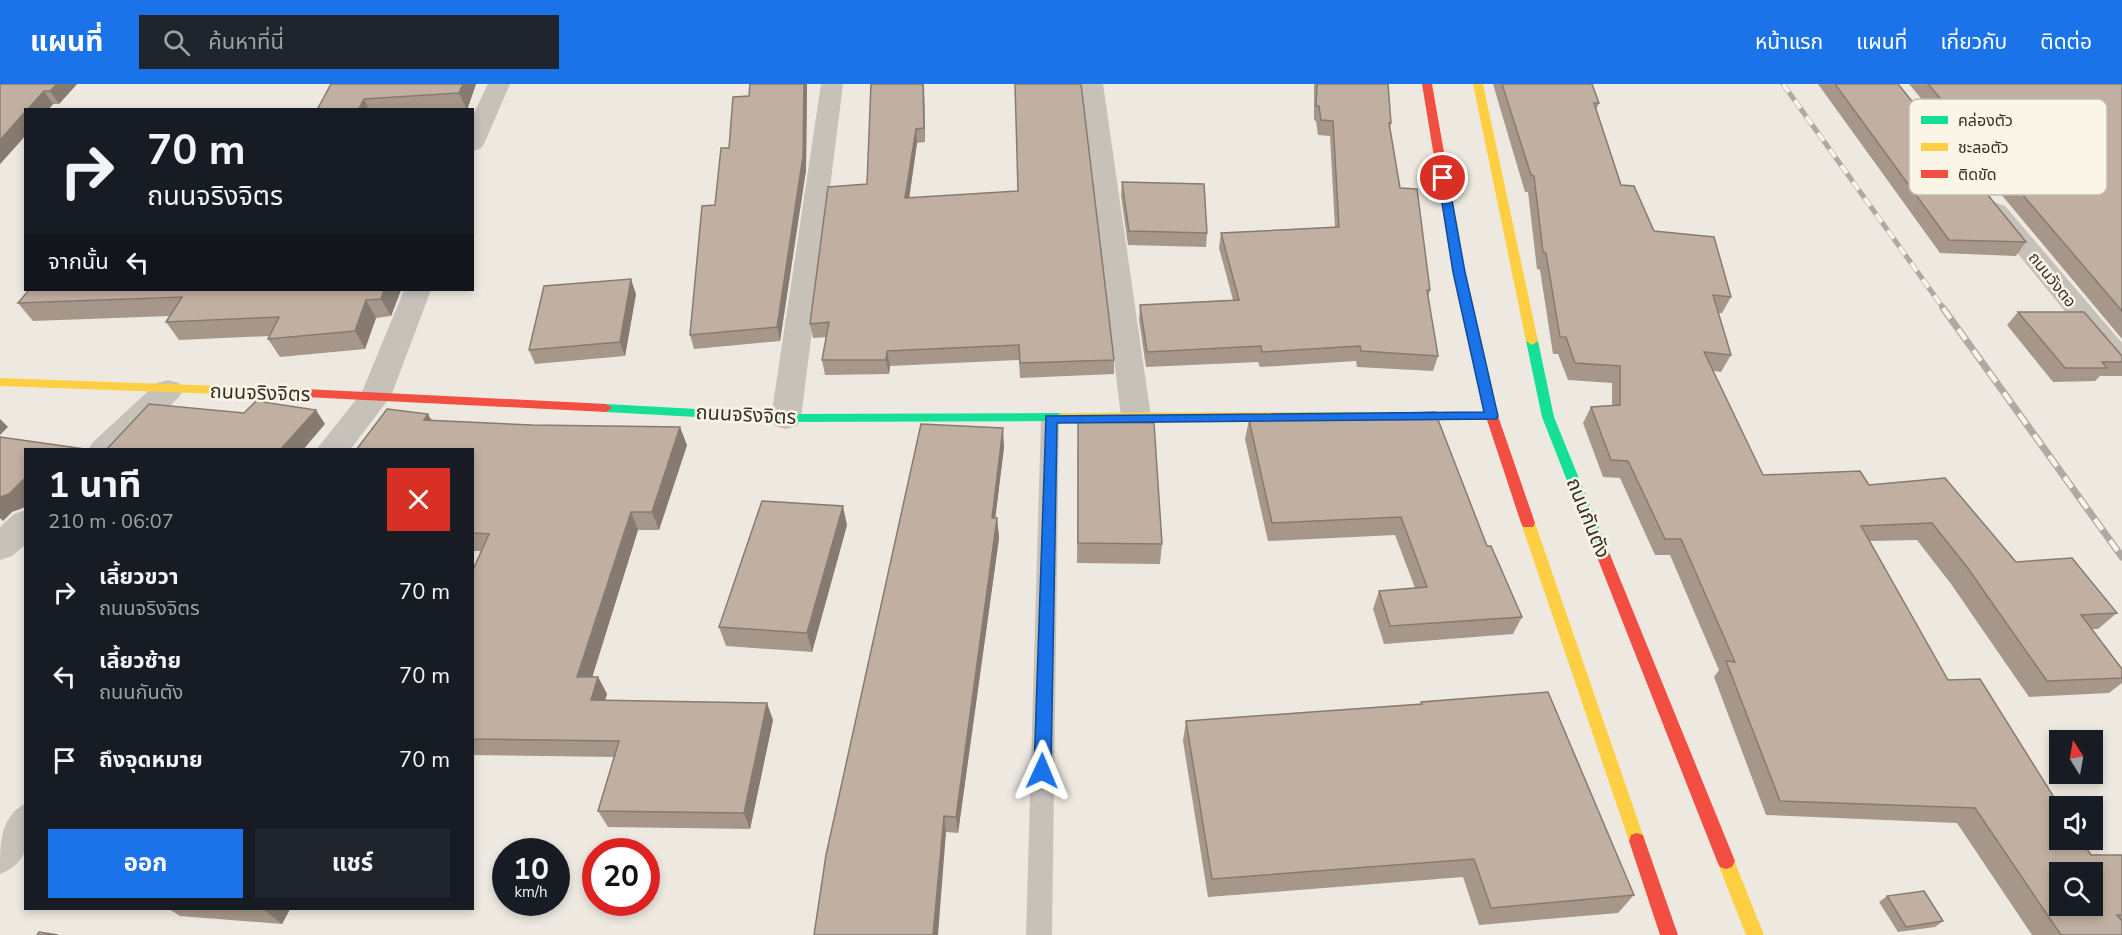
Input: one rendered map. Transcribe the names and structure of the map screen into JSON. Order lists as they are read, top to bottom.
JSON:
{
  "streets": {
    "main road": ["ถนนจริงจิตร", "ถนนกันตัง"],
    "street": ["ถนนวังตอ"]
  },
  "legend": ["คล่องตัว", "ชะลอตัว", "ติดขัด"],
  "north": "top",
  "page": {
    "header": "แผนที่",
    "search": "ค้นหาที่นี่",
    "nav": [
      "หน้าแรก",
      "แผนที่",
      "เกี่ยวกับ",
      "ติดต่อ"
    ],
    "turn": ["70 m", "ถนนจริงจิตร"],
    "then": "จากนั้น",
    "heading": ["1 นาที", "210 m · 06:07"],
    "list": [
      {
        "name": "เลี้ยวขวา",
        "note": "ถนนจริงจิตร",
        "value": "70 m"
      },
      {
        "name": "เลี้ยวซ้าย",
        "note": "ถนนกันตัง",
        "value": "70 m"
      },
      {
        "name": "ถึงจุดหมาย",
        "value": "70 m"
      }
    ],
    "buttons": ["ออก", "แชร์"],
    "speed": "10 km/h",
    "limit": "20"
  }
}
